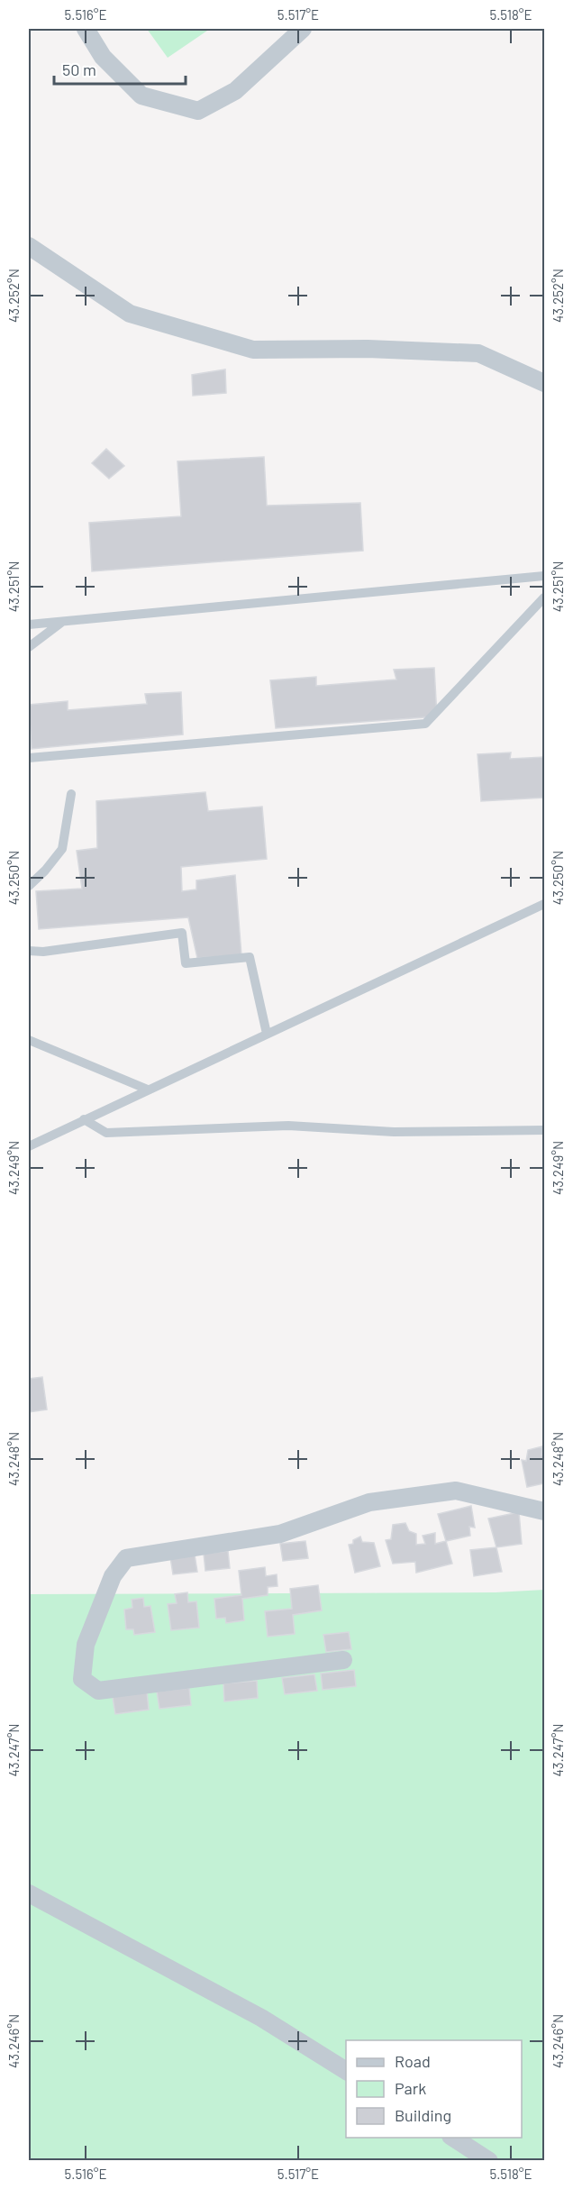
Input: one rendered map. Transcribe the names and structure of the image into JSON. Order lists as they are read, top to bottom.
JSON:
{
  "legend": ["Road", "Park", "Building"],
  "scale_bar": "50 m",
  "coordinates": [
    "5.516°E",
    "5.517°E",
    "5.518°E",
    "43.252°N",
    "43.251°N",
    "43.250°N",
    "43.249°N",
    "43.248°N",
    "43.247°N",
    "43.246°N"
  ]
}
